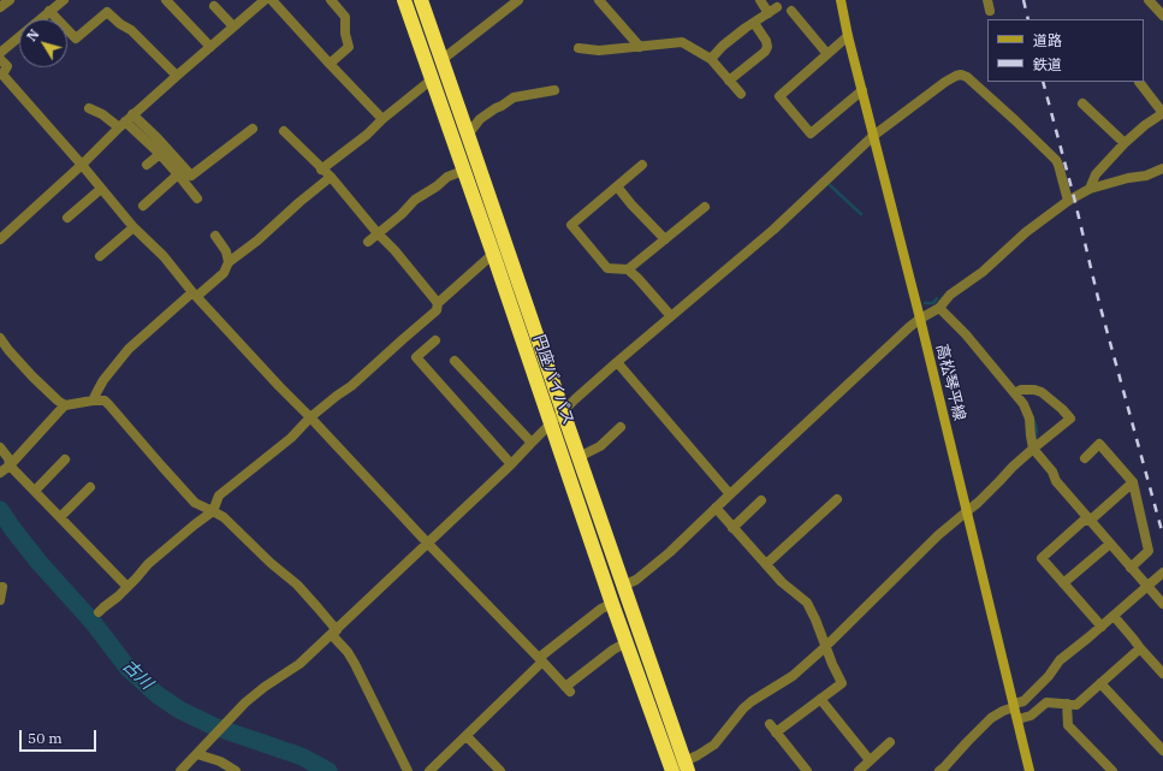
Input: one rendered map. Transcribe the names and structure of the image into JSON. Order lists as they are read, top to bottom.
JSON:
{
  "streets": {
    "highway": ["円座バイパス"],
    "main road": ["高松琴平線"]
  },
  "water": ["古川"],
  "legend": ["道路", "鉄道"],
  "scale_bar": "50 m",
  "north": "top left"
}
